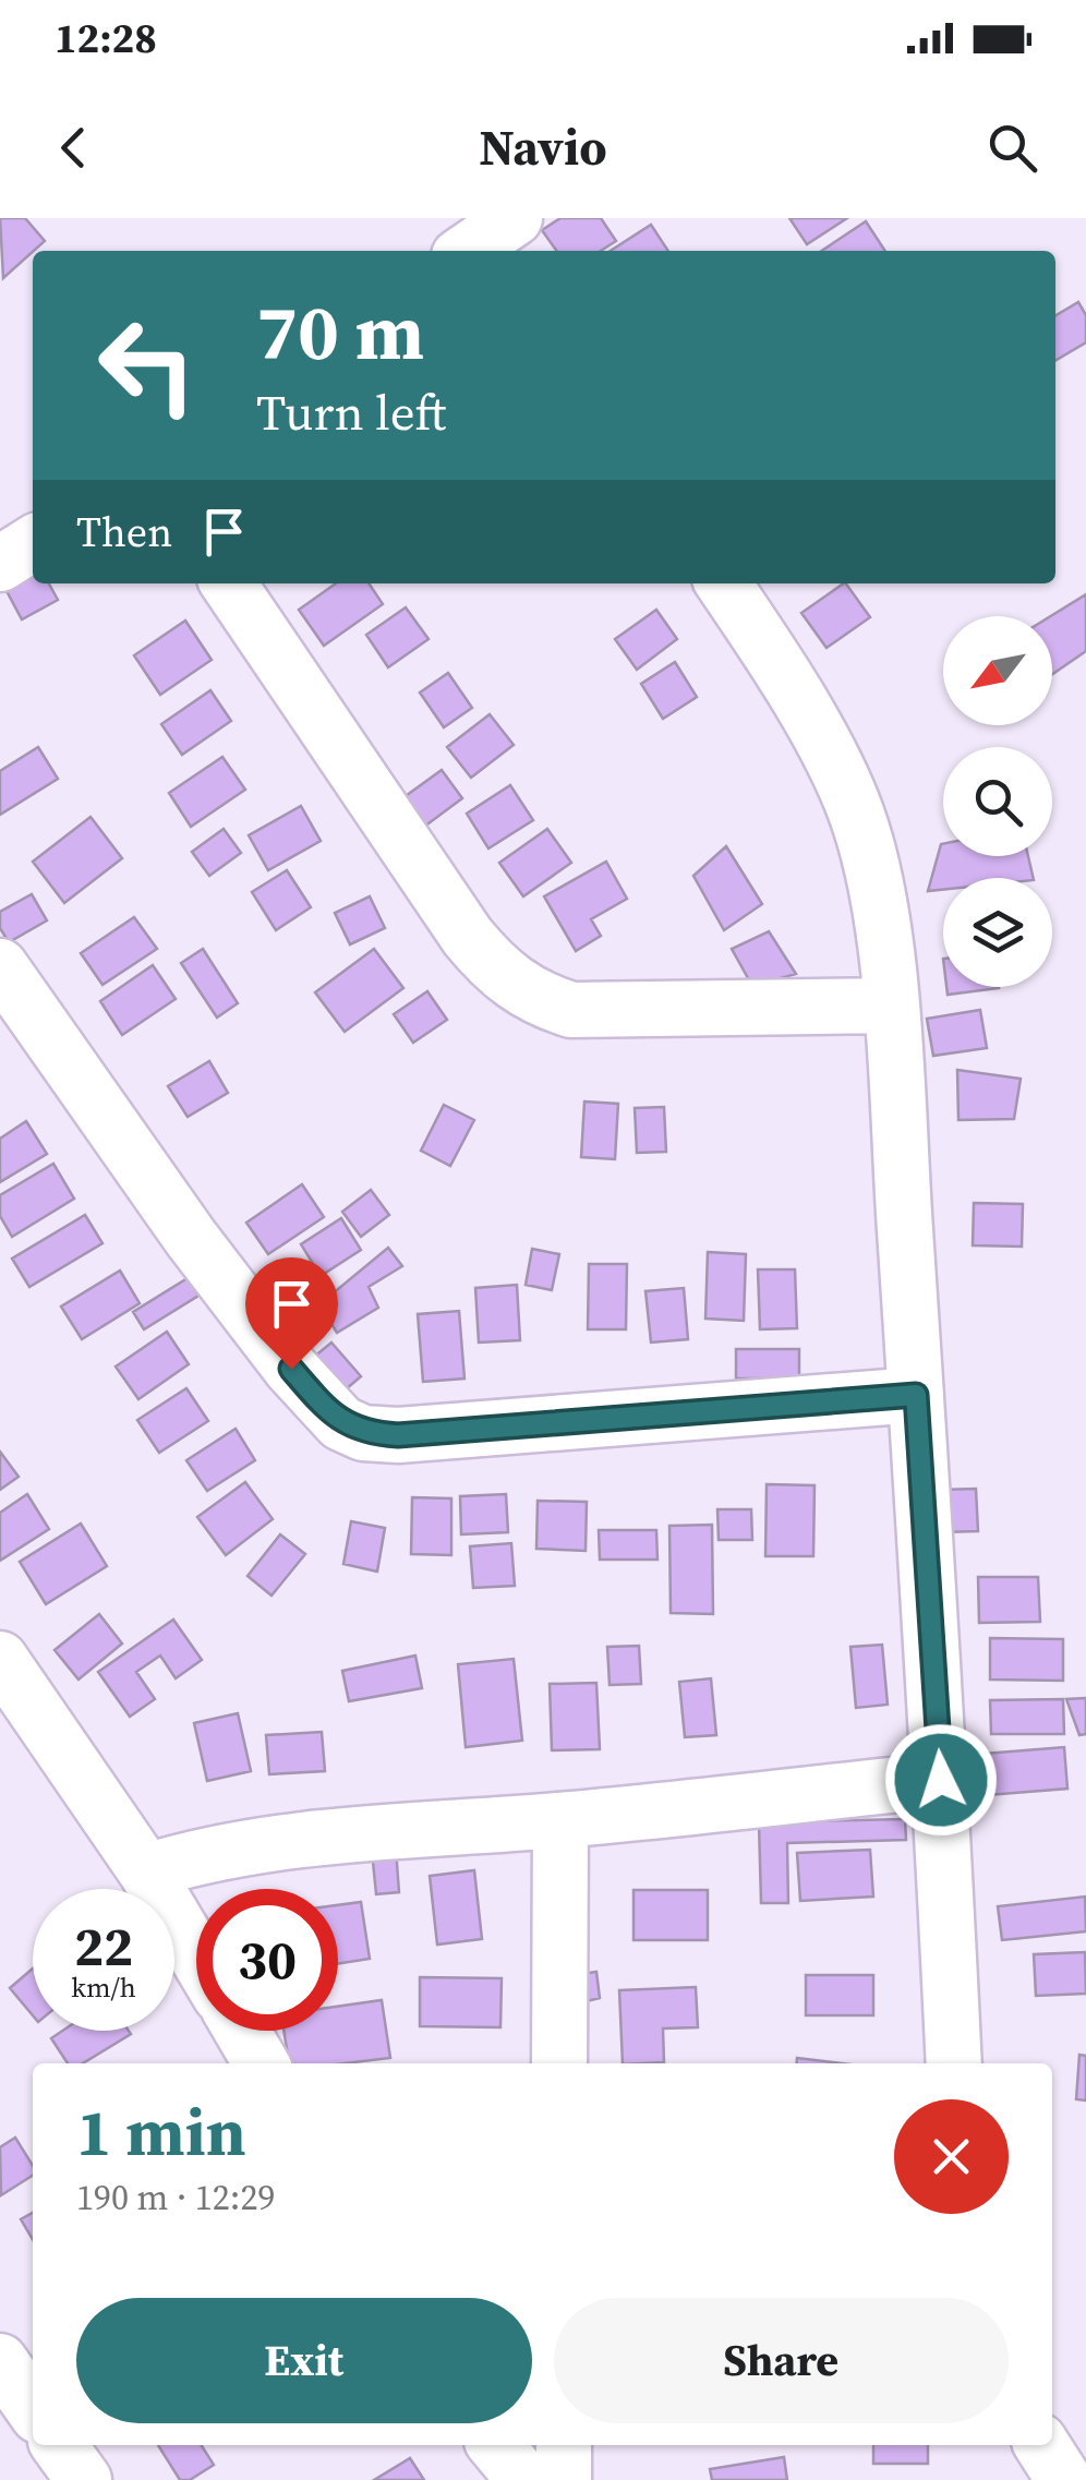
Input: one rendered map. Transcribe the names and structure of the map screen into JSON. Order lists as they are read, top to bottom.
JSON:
{
  "north": "bottom left",
  "page": {
    "status": "12:28",
    "header": "Navio",
    "turn": ["70 m", "Turn left"],
    "then": "Then",
    "speed": "22 km/h",
    "limit": "30",
    "heading": ["1 min", "190 m · 12:29"],
    "buttons": ["Exit", "Share"]
  }
}
